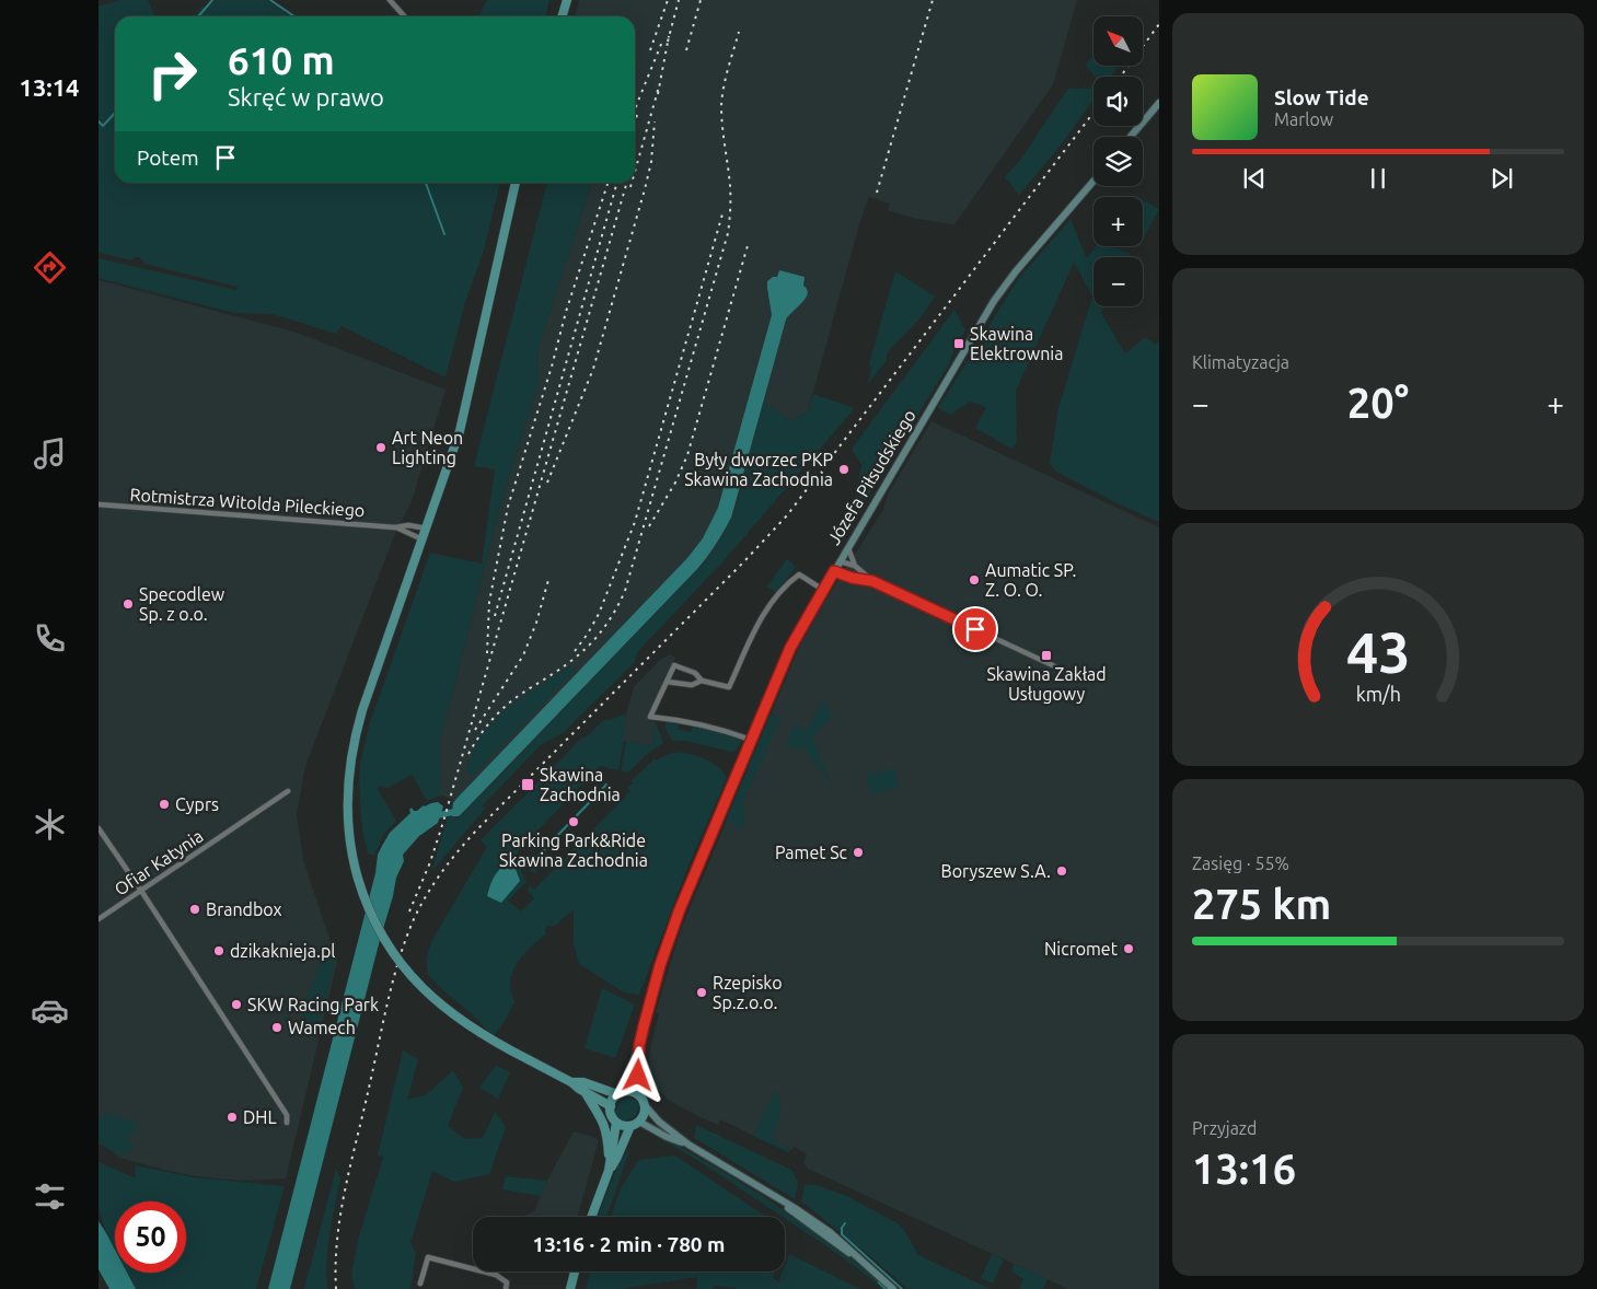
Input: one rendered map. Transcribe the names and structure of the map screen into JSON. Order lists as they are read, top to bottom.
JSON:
{
  "streets": {
    "main road": ["Józefa Piłsudskiego"],
    "street": ["Rotmistrza Witolda Pileckiego", "Ofiar Katynia"]
  },
  "places": {
    "transit": ["Skawina Elektrownia", "Skawina Zakład Usługowy", "Skawina Zachodnia"],
    "other": [
      "Art Neon Lighting",
      "Były dworzec PKP Skawina Zachodnia",
      "Aumatic SP. Z. O. O.",
      "Specodlew Sp. z o.o.",
      "Cyprs",
      "Parking Park&Ride Skawina Zachodnia",
      "Pamet Sc",
      "Boryszew S.A.",
      "Brandbox",
      "Nicromet",
      "dzikaknieja.pl",
      "Rzepisko Sp.z.o.o.",
      "SKW Racing Park",
      "Wamech",
      "DHL"
    ]
  },
  "north": "top left",
  "page": {
    "tabs": "13:14",
    "map_buttons": ["+", "−"],
    "turn": ["610 m", "Skręć w prawo"],
    "song": ["Slow Tide", "Marlow"],
    "then": "Potem",
    "tile": [
      "Klimatyzacja",
      ["Zasięg · 55%", "275 km"],
      ["Przyjazd", "13:16"]
    ],
    "heat": ["−", "20°", "+"],
    "limit": "50",
    "trip": "13:16 · 2 min · 780 m",
    "gauge": ["43", "km/h"]
  }
}
